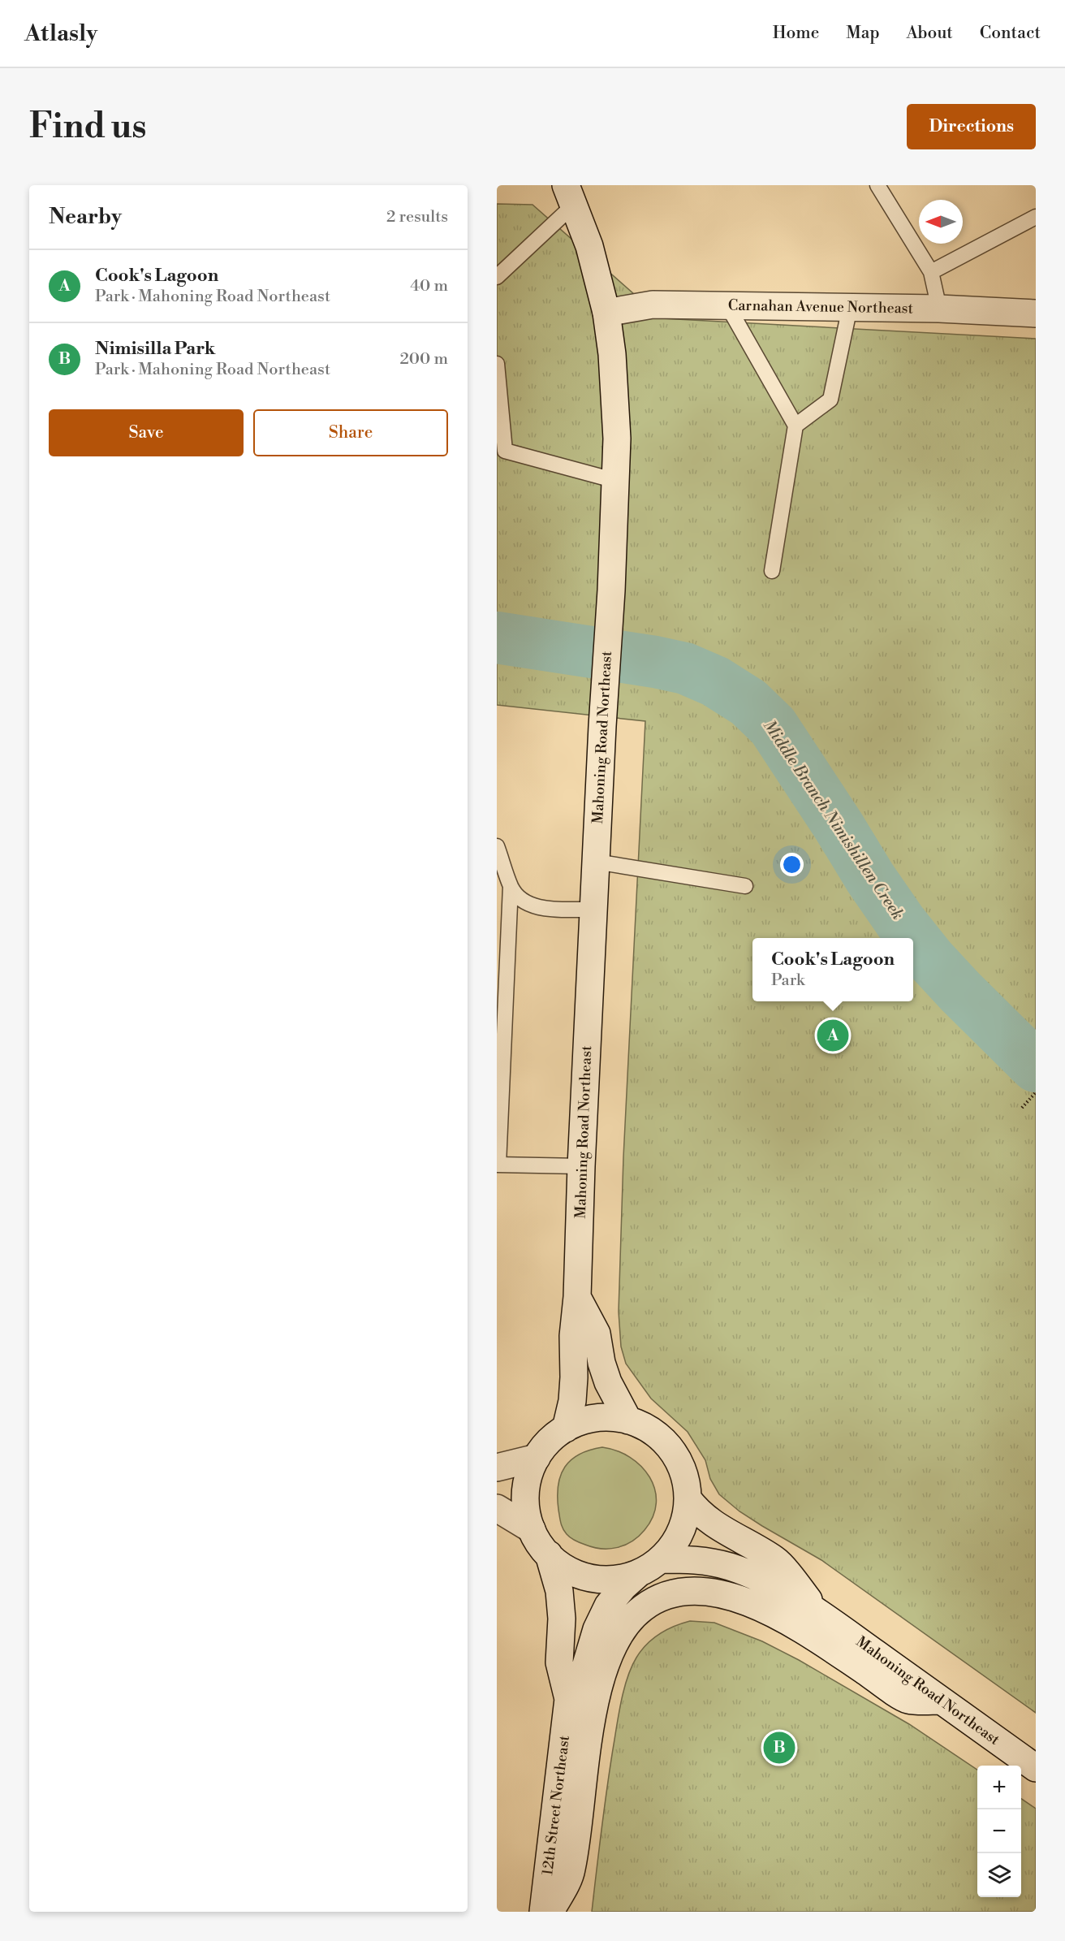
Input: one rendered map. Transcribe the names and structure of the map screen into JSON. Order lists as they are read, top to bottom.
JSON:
{
  "streets": {
    "main road": ["Carnahan Avenue Northeast", "Mahoning Road Northeast", "12th Street Northeast"]
  },
  "crossings": [
    ["Carnahan Avenue Northeast", "Mahoning Road Northeast"],
    ["Mahoning Road Northeast", "12th Street Northeast"]
  ],
  "water": ["Middle Branch Nimishillen Creek"],
  "north": "left",
  "page": {
    "header": "Atlasly",
    "nav": [
      "Home",
      "Map",
      "About",
      "Contact"
    ],
    "buttons": [
      "Directions",
      ["Save", "Share"]
    ],
    "title": "Find us",
    "heading": ["Nearby", "2 results"],
    "list": [
      {
        "mark": "A",
        "name": "Cook's Lagoon",
        "note": "Park · Mahoning Road Northeast",
        "value": "40 m"
      },
      {
        "mark": "B",
        "name": "Nimisilla Park",
        "note": "Park · Mahoning Road Northeast",
        "value": "200 m"
      }
    ],
    "popup": ["Cook's Lagoon", "Park"],
    "pins": ["A", "B"],
    "map_buttons": ["+", "−"]
  }
}
